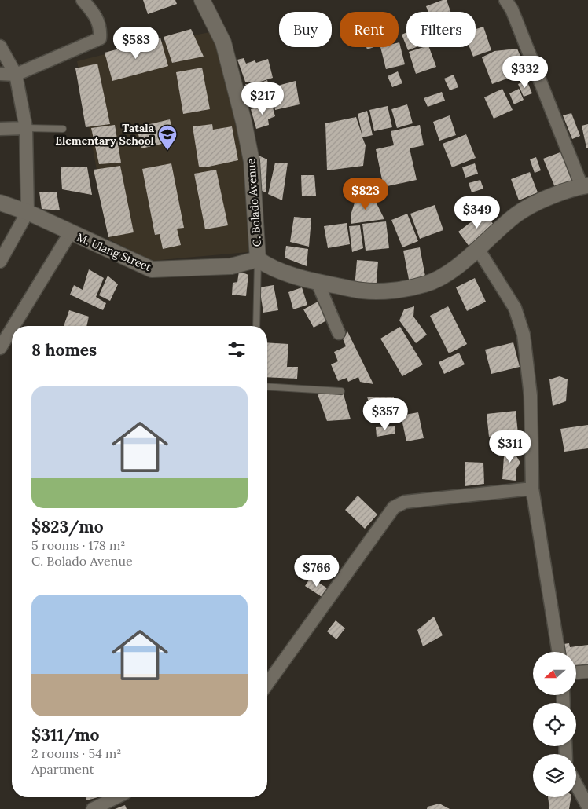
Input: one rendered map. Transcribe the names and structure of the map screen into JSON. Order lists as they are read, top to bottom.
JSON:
{
  "streets": {
    "street": ["C. Bolado Avenue", "M. Ulang Street"]
  },
  "crossings": [
    ["C. Bolado Avenue", "M. Ulang Street"]
  ],
  "places": {
    "school or university": ["Tatala Elementary School"]
  },
  "north": "left",
  "page": {
    "chip": ["Buy", "Rent", "Filters"],
    "price": [
      "$583",
      "$332",
      "$217",
      "$823",
      "$349",
      "$357",
      "$311",
      "$766"
    ],
    "heading": "8 homes",
    "list": [
      {
        "name": "$823/mo",
        "note": "5 rooms · 178 m² · C. Bolado Avenue"
      },
      {
        "name": "$311/mo",
        "note": "2 rooms · 54 m² · Apartment"
      }
    ]
  }
}
